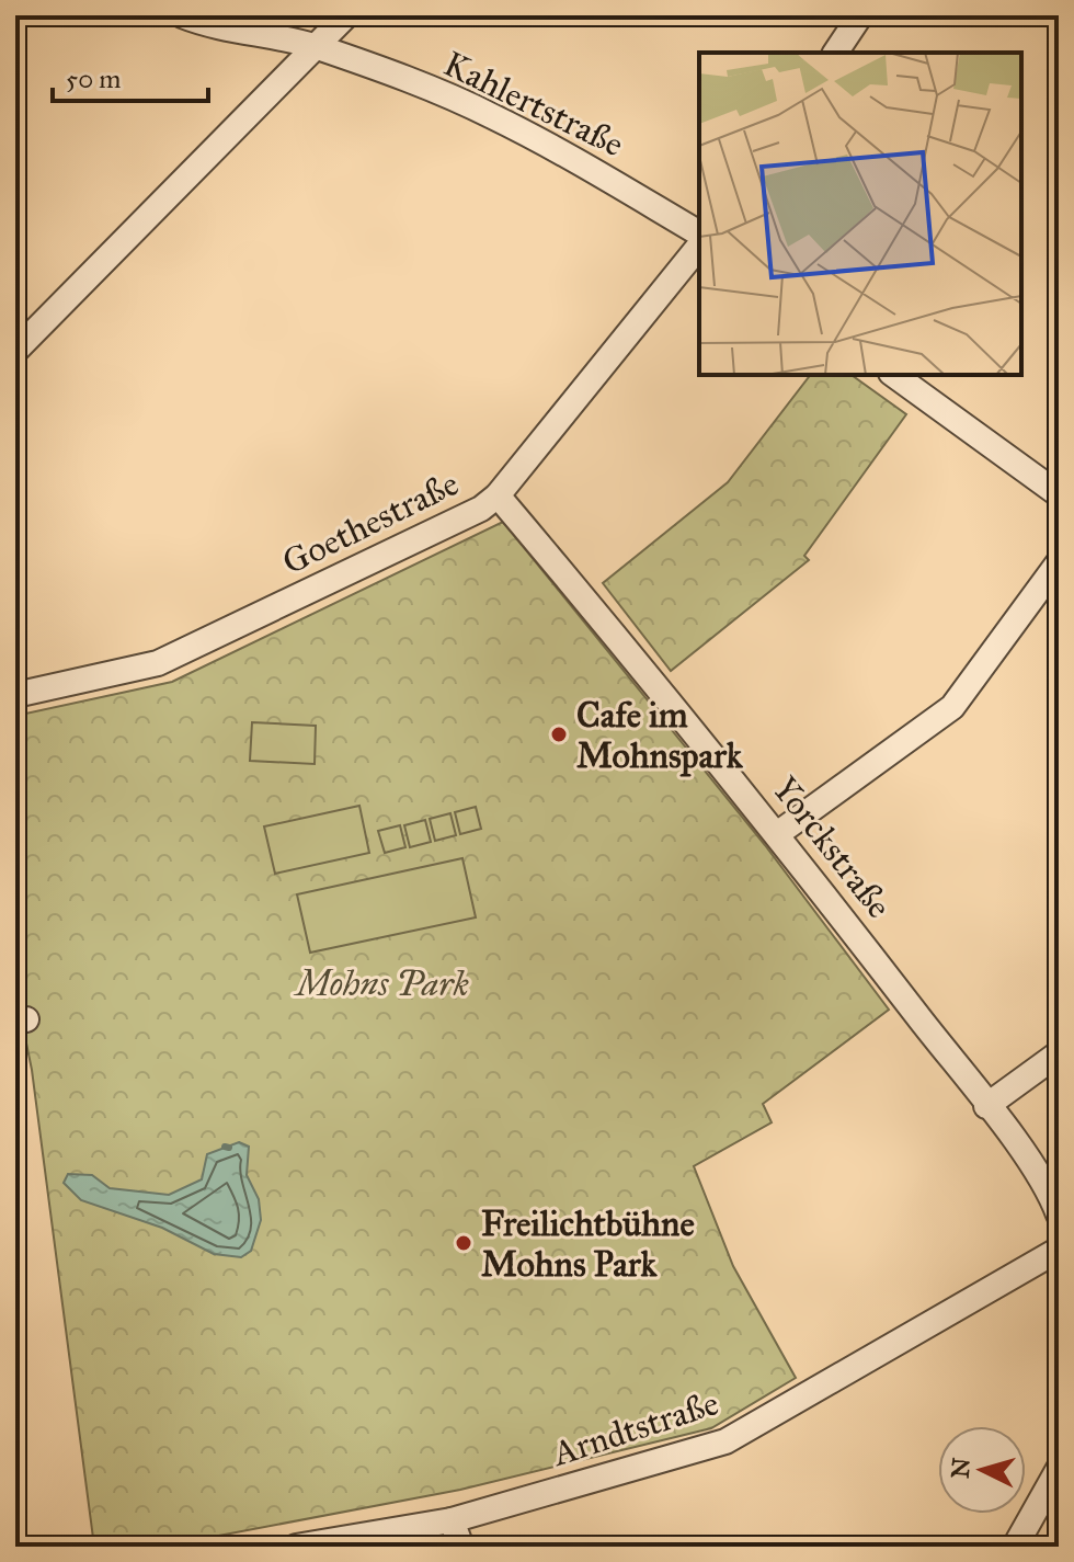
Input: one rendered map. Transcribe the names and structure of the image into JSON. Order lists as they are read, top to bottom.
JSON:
{
  "streets": {
    "street": [
      "Kahlertstraße",
      "Goethestraße",
      "Yorckstraße",
      "Arndtstraße"
    ]
  },
  "crossings": [
    ["Goethestraße", "Yorckstraße"]
  ],
  "parks": ["Mohns Park"],
  "places": ["Cafe im Mohnspark", "Freilichtbühne Mohns Park"],
  "scale_bar": "50 m",
  "north": "left"
}
